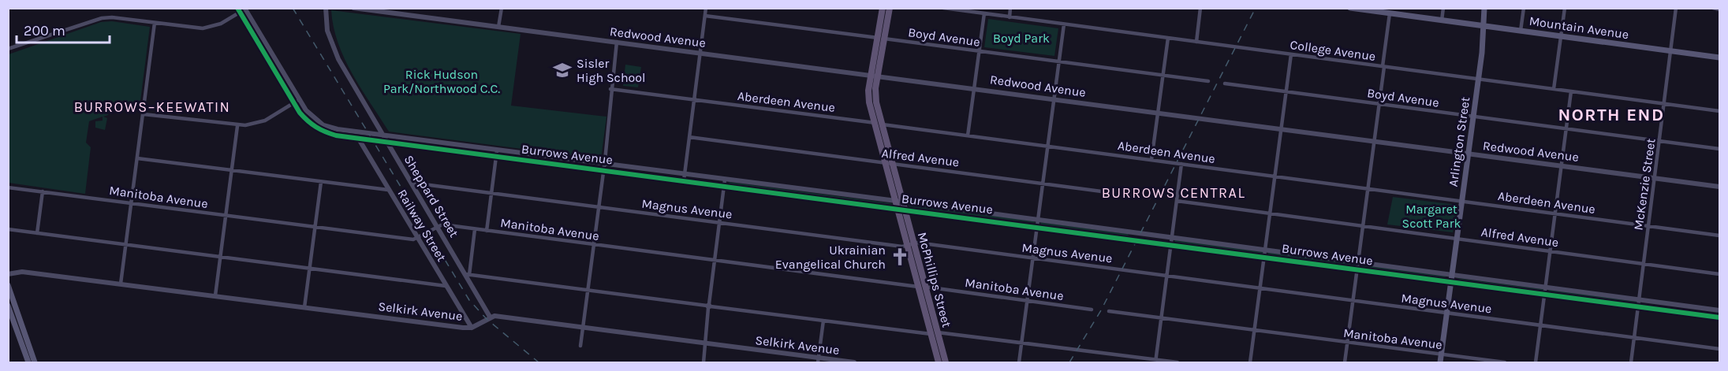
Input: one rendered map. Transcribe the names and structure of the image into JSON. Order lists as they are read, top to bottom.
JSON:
{
  "streets": {
    "main road": ["Mountain Avenue", "Arlington Street", "McPhillips Street"],
    "street": [
      "Redwood Avenue",
      "Boyd Avenue",
      "College Avenue",
      "Aberdeen Avenue",
      "Burrows Avenue",
      "Alfred Avenue",
      "McKenzie Street",
      "Sheppard Street",
      "Manitoba Avenue",
      "Magnus Avenue",
      "Railway Street",
      "Selkirk Avenue"
    ]
  },
  "crossings": [
    ["Mountain Avenue", "Arlington Street"],
    ["Mountain Avenue", "McKenzie Street"],
    ["Redwood Avenue", "Arlington Street"],
    ["Redwood Avenue", "McKenzie Street"],
    ["Redwood Avenue", "McPhillips Street"],
    ["Boyd Avenue", "Arlington Street"],
    ["Boyd Avenue", "McKenzie Street"],
    ["Boyd Avenue", "McPhillips Street"],
    ["College Avenue", "Arlington Street"],
    ["College Avenue", "McKenzie Street"],
    ["Aberdeen Avenue", "Arlington Street"],
    ["Aberdeen Avenue", "McKenzie Street"],
    ["Aberdeen Avenue", "McPhillips Street"],
    ["Arlington Street", "Burrows Avenue"],
    ["Arlington Street", "Alfred Avenue"],
    ["Arlington Street", "Manitoba Avenue"],
    ["Arlington Street", "Magnus Avenue"],
    ["Burrows Avenue", "McKenzie Street"],
    ["Burrows Avenue", "Sheppard Street"],
    ["Burrows Avenue", "Railway Street"],
    ["Burrows Avenue", "McPhillips Street"],
    ["Alfred Avenue", "McKenzie Street"],
    ["Alfred Avenue", "McPhillips Street"],
    ["McKenzie Street", "Magnus Avenue"],
    ["Sheppard Street", "Manitoba Avenue"],
    ["Sheppard Street", "Magnus Avenue"],
    ["Sheppard Street", "Selkirk Avenue"],
    ["Manitoba Avenue", "Railway Street"],
    ["Manitoba Avenue", "McPhillips Street"],
    ["Magnus Avenue", "McPhillips Street"],
    ["Railway Street", "Selkirk Avenue"]
  ],
  "districts": ["BURROWS–KEEWATIN", "NORTH END", "BURROWS CENTRAL"],
  "parks": ["Boyd Park", "Rick Hudson Park/Northwood C.C.", "Margaret Scott Park"],
  "places": {
    "school or university": ["Sisler High School"],
    "church": ["Ukrainian Evangelical Church"]
  },
  "scale_bar": "200 m"
}
